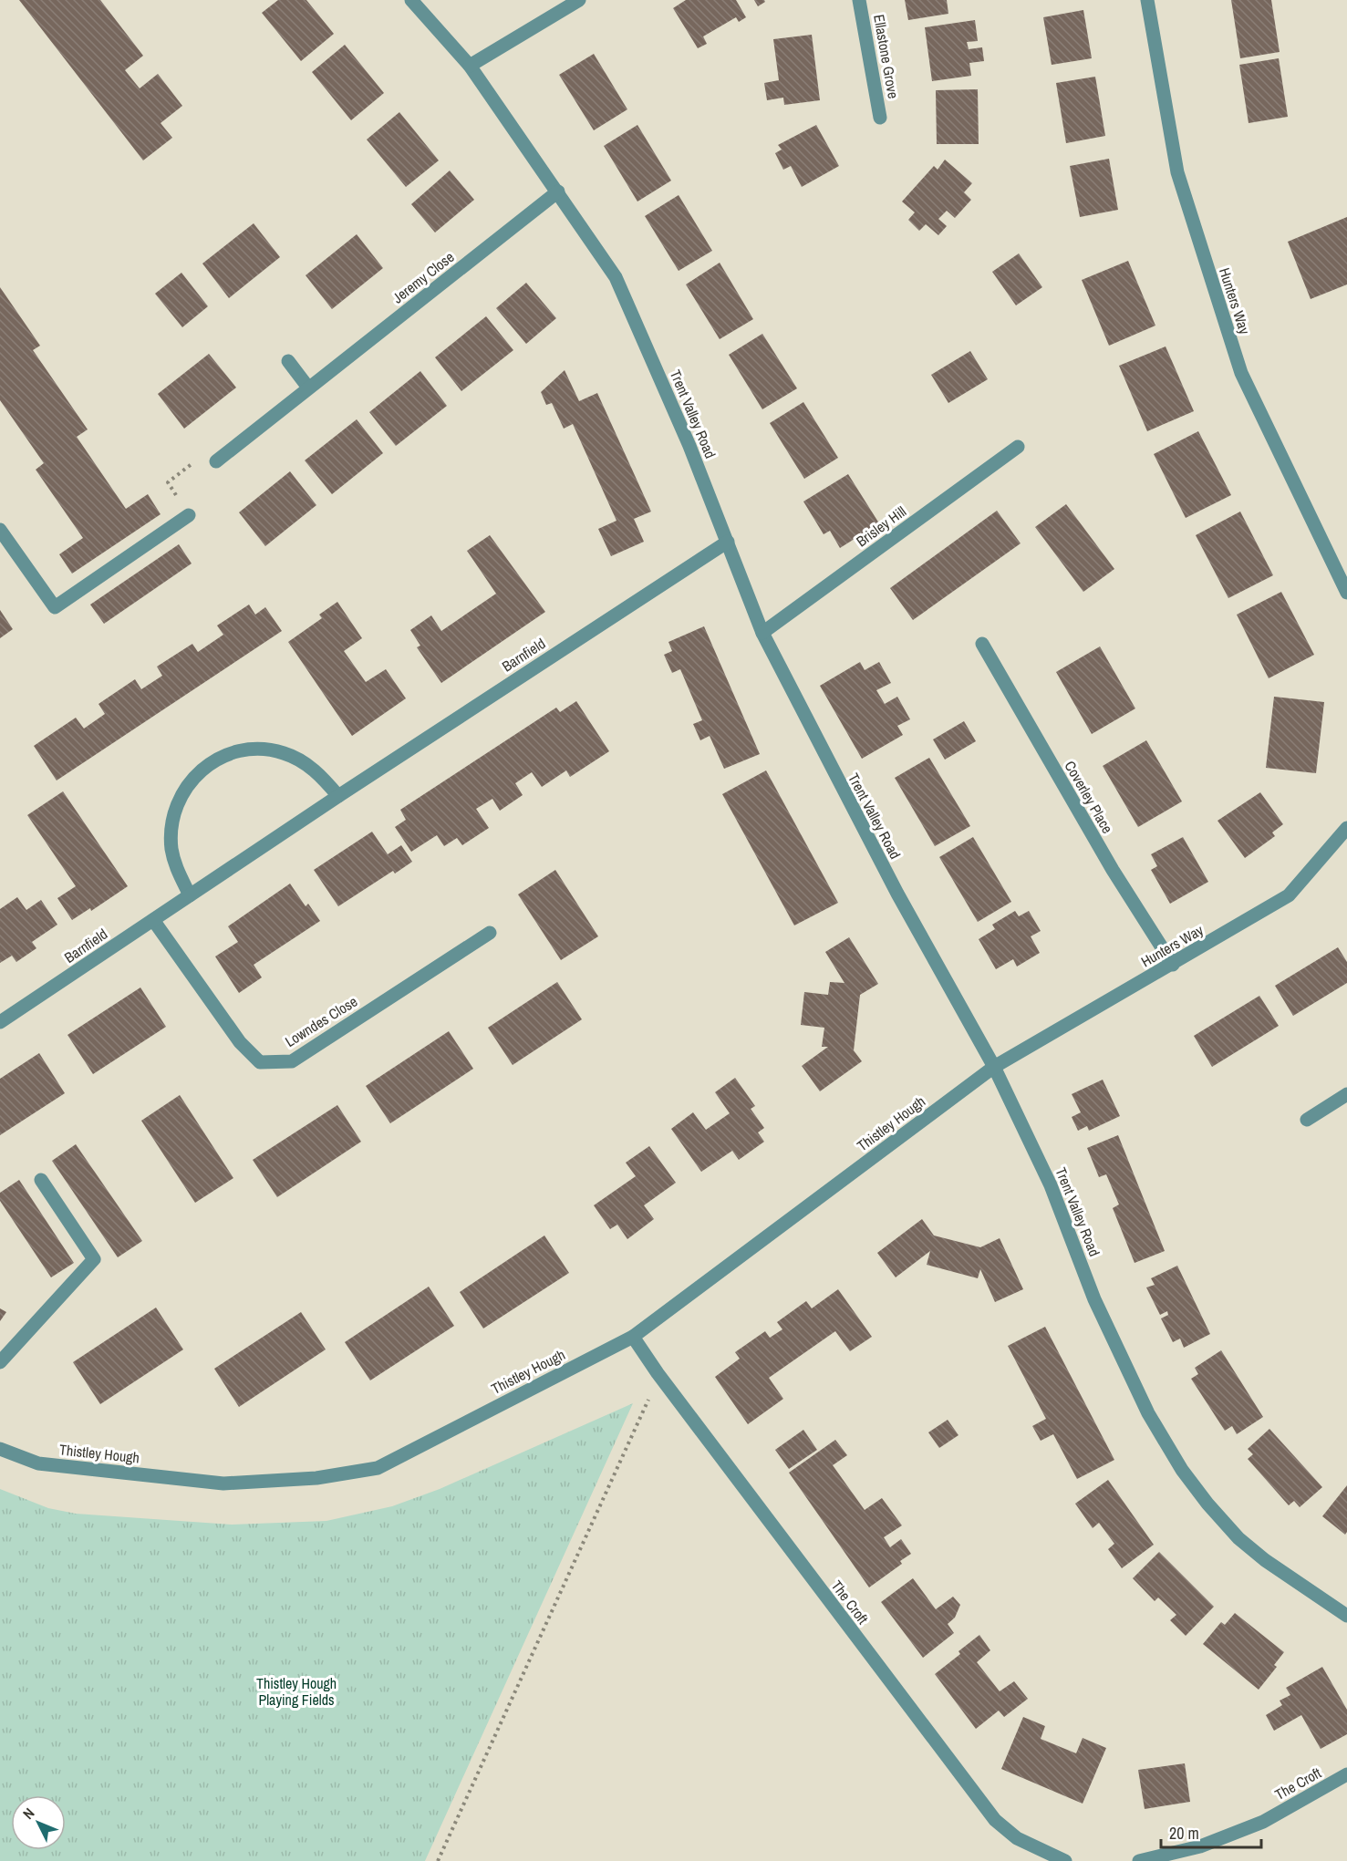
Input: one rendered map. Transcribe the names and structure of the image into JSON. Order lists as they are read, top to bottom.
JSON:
{
  "streets": {
    "street": [
      "Ellastone Grove",
      "Jeremy Close",
      "Hunters Way",
      "Trent Valley Road",
      "Brisley Hill",
      "Barnfield",
      "Coverley Place",
      "Lowndes Close",
      "Thistley Hough",
      "The Croft"
    ]
  },
  "crossings": [
    ["Jeremy Close", "Trent Valley Road"],
    ["Hunters Way", "Trent Valley Road"],
    ["Hunters Way", "Coverley Place"],
    ["Hunters Way", "Thistley Hough"],
    ["Trent Valley Road", "Brisley Hill"],
    ["Trent Valley Road", "Barnfield"],
    ["Trent Valley Road", "Thistley Hough"],
    ["Barnfield", "Lowndes Close"],
    ["Thistley Hough", "The Croft"]
  ],
  "parks": ["Thistley Hough Playing Fields"],
  "scale_bar": "20 m",
  "north": "top left"
}
